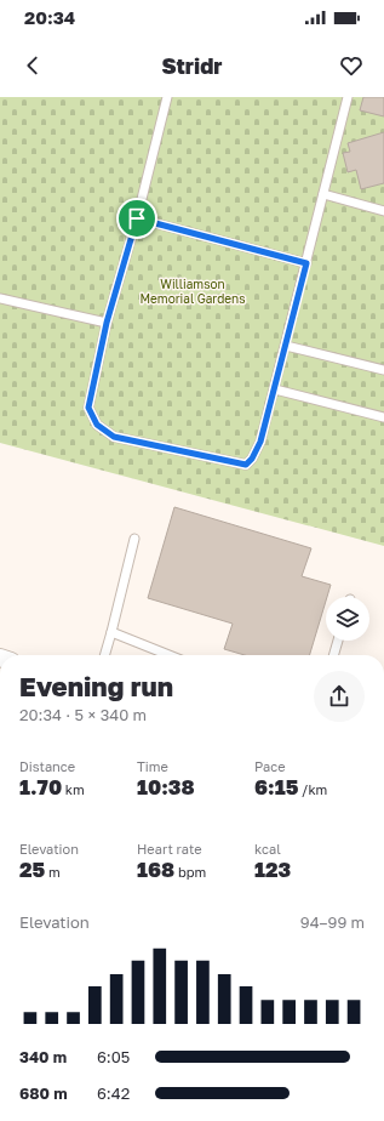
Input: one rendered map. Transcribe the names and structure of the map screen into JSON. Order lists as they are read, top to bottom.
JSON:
{
  "parks": ["Williamson Memorial Gardens"],
  "page": {
    "status": "20:34",
    "header": "Stridr",
    "heading": ["Evening run", "20:34 · 5 × 340 m"],
    "stats": [
      ["Distance", "1.70 km"],
      ["Time", "10:38"],
      ["Pace", "6:15 /km"],
      ["Elevation", "25 m"],
      ["Heart rate", "168 bpm"],
      ["kcal", "123"]
    ],
    "chart": ["Elevation", "94–99 m"],
    "list": [
      {
        "name": "340 m",
        "note": "6:05"
      },
      {
        "name": "680 m",
        "note": "6:42"
      }
    ]
  }
}
